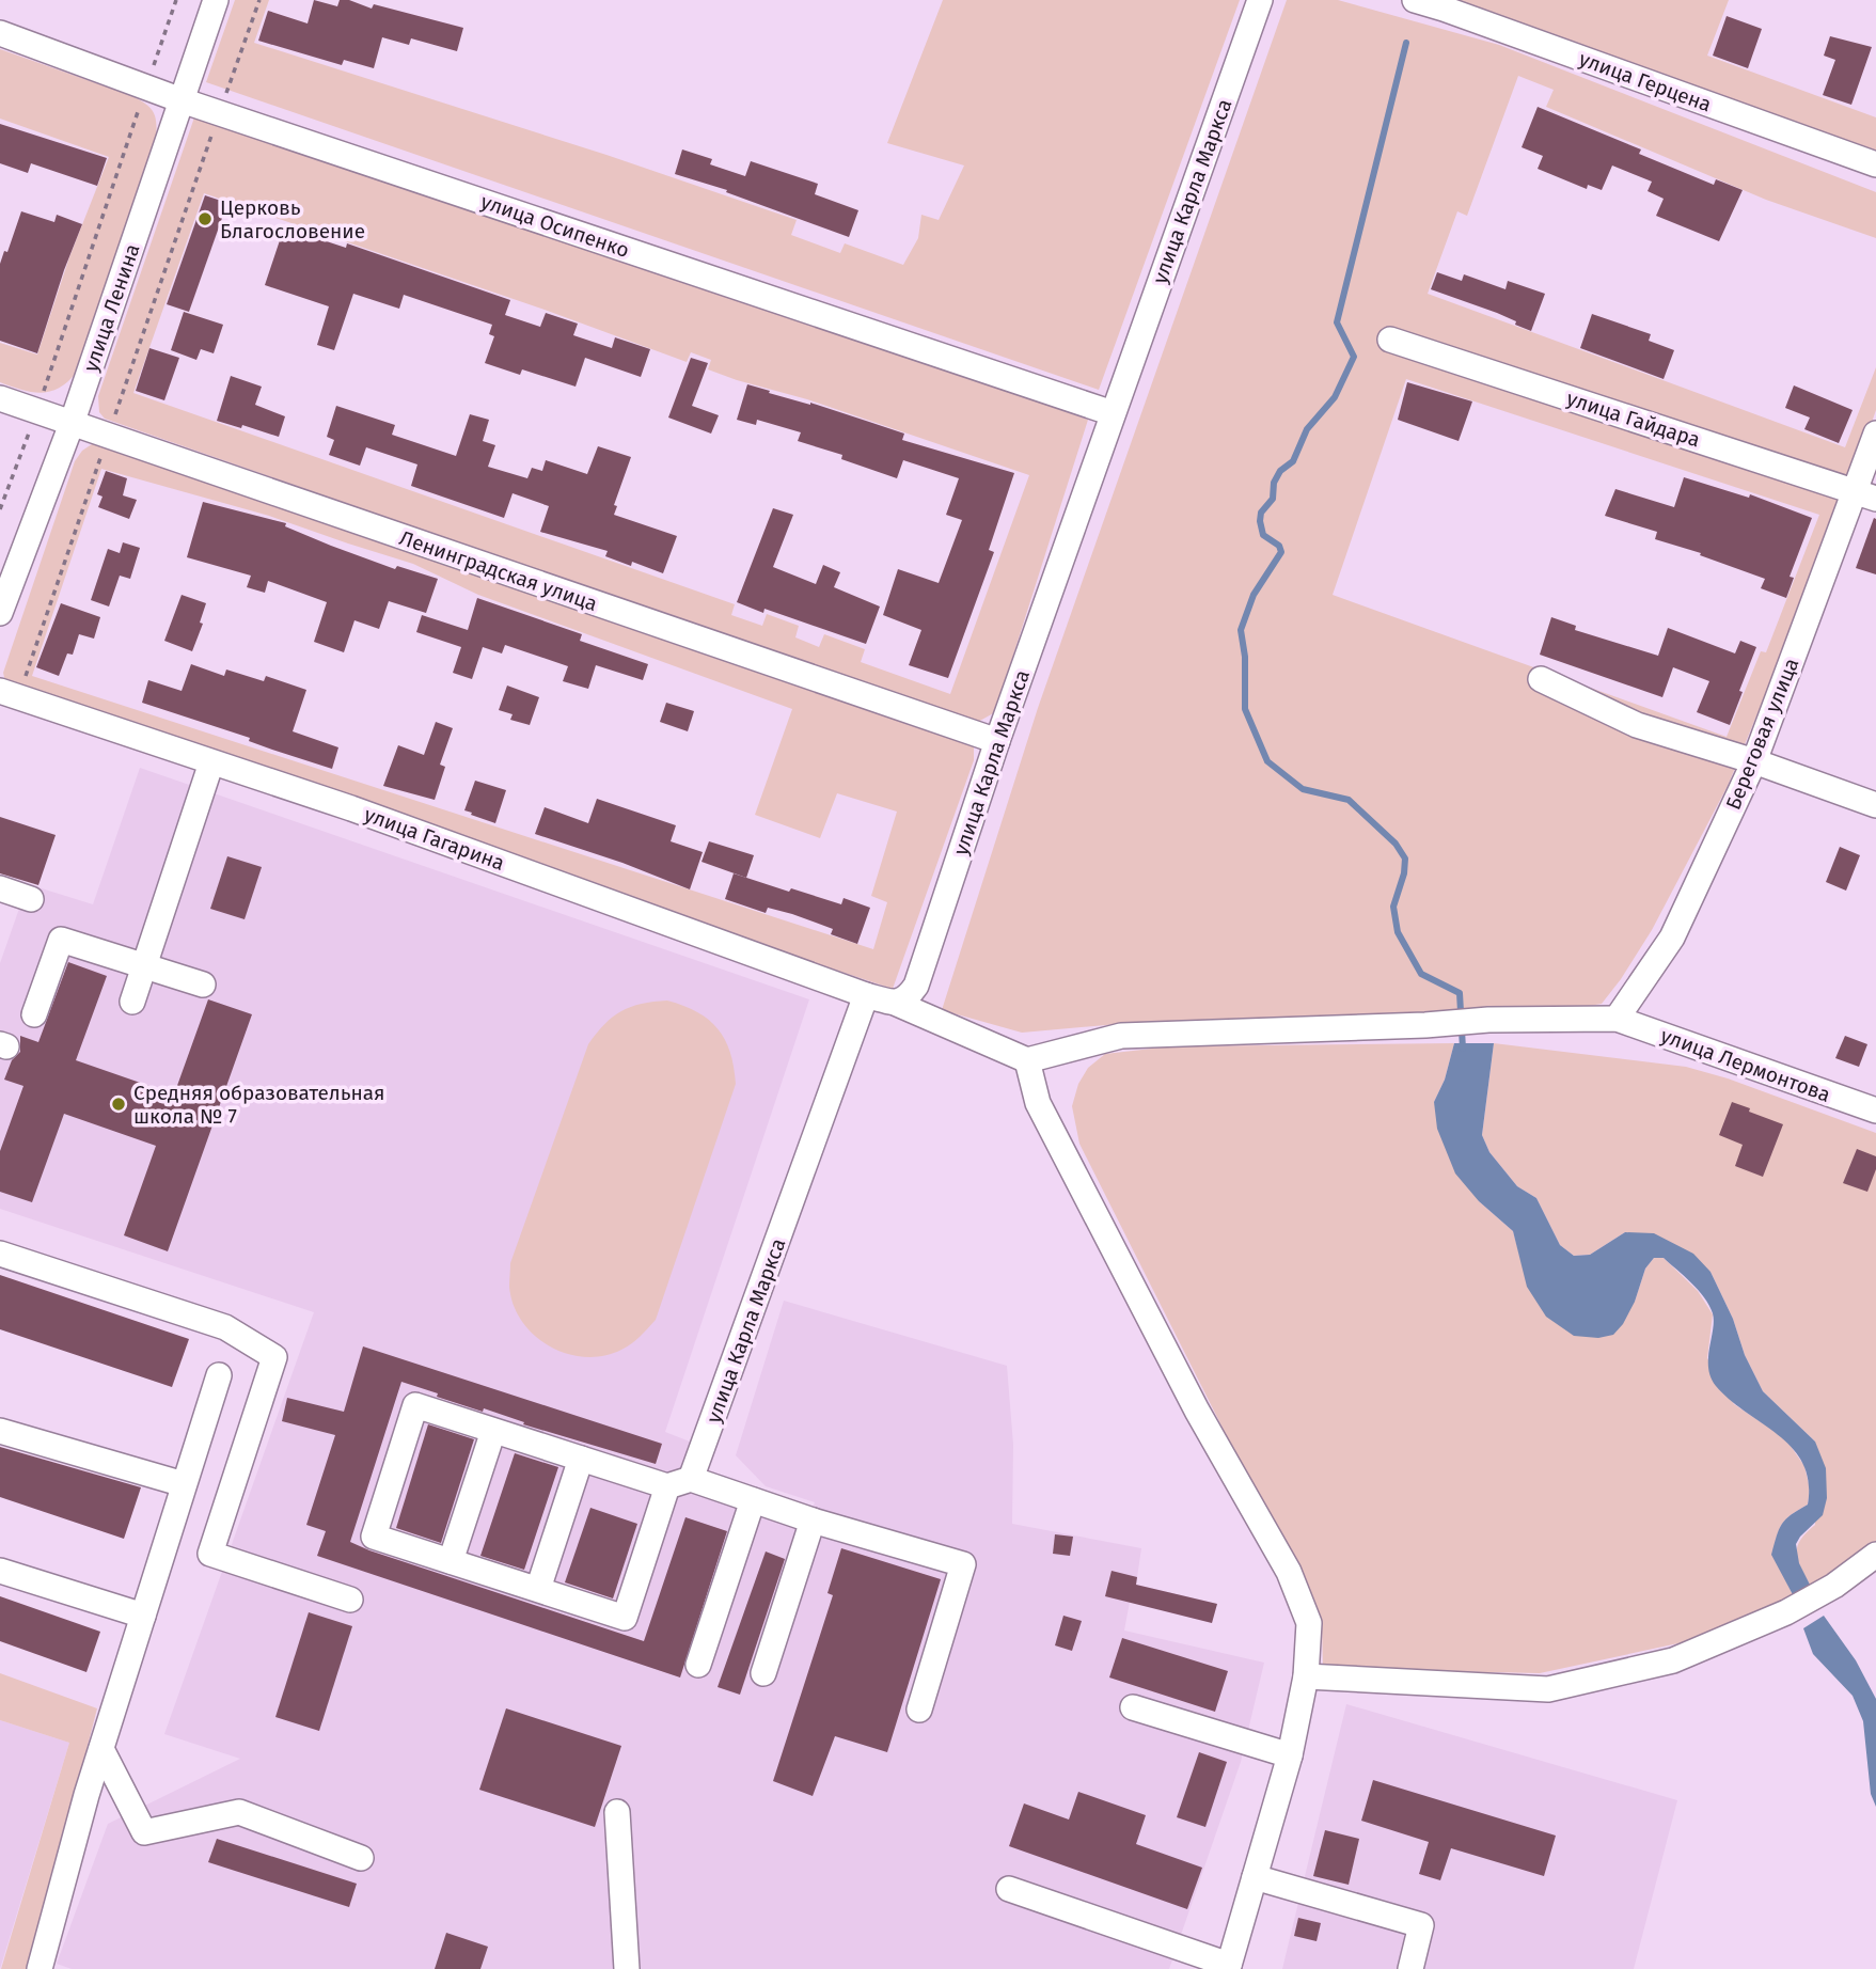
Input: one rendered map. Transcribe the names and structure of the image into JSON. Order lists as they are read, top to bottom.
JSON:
{
  "streets": {
    "street": [
      "улица Герцена",
      "улица Карла Маркса",
      "улица Осипенко",
      "улица Ленина",
      "улица Гайдара",
      "Ленинградская улица",
      "Береговая улица",
      "улица Гагарина",
      "улица Лермонтова"
    ]
  },
  "crossings": [
    ["улица Карла Маркса", "улица Осипенко"],
    ["улица Карла Маркса", "Ленинградская улица"],
    ["улица Карла Маркса", "улица Гагарина"],
    ["улица Осипенко", "улица Ленина"],
    ["улица Ленина", "Ленинградская улица"],
    ["улица Гайдара", "Береговая улица"],
    ["Береговая улица", "улица Лермонтова"]
  ],
  "places": ["Церковь Благословение", "Средняя образовательная школа № 7"]
}
